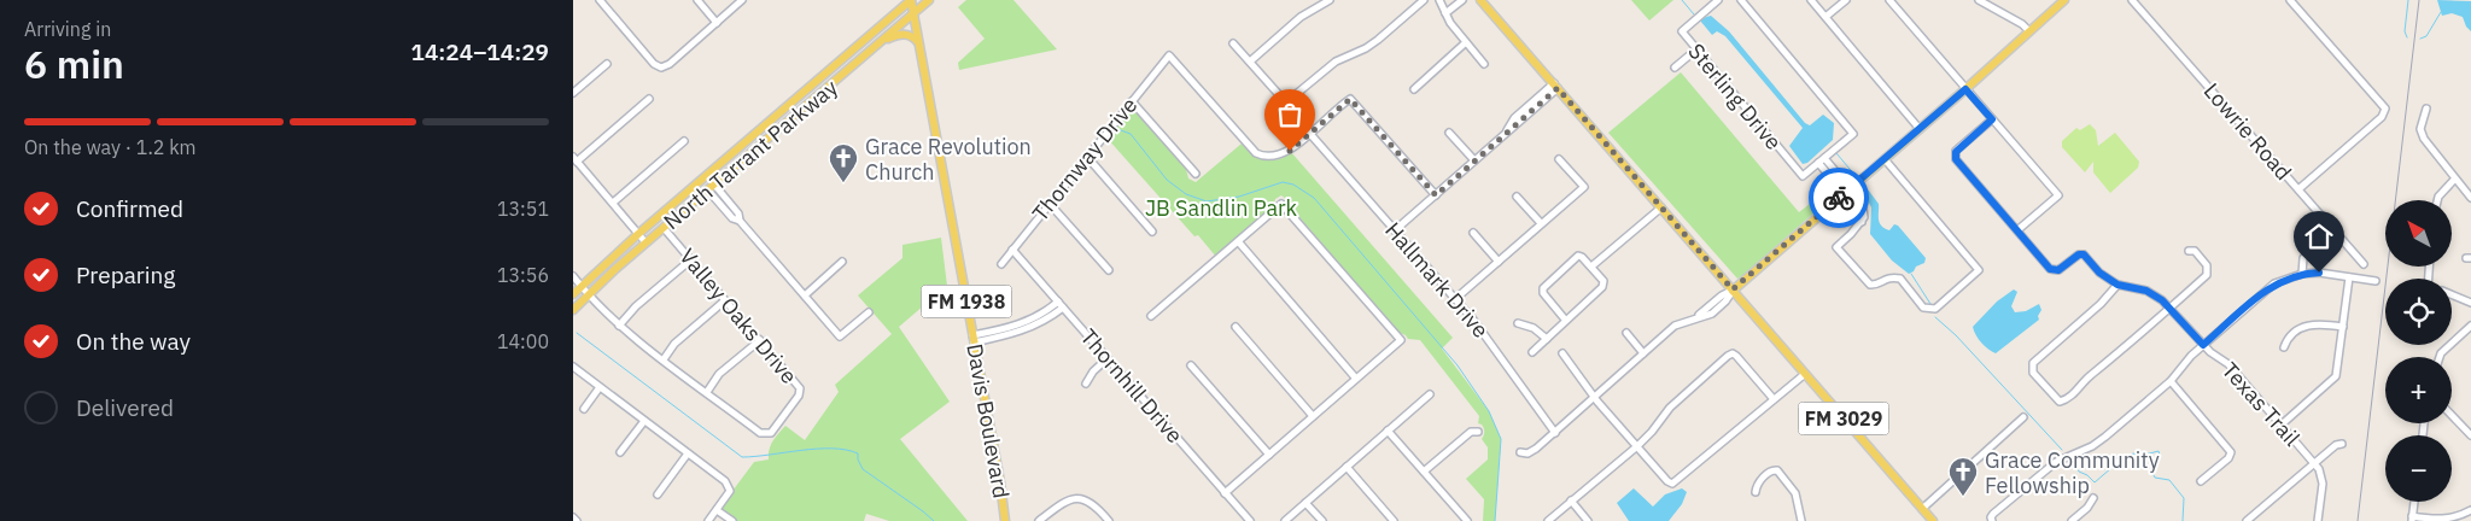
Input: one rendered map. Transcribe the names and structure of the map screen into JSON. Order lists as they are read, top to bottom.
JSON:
{
  "streets": {
    "main road": [
      "North Tarrant Parkway",
      "FM 1938",
      "FM 3029",
      "Davis Boulevard"
    ],
    "street": [
      "Sterling Drive",
      "Lowrie Road",
      "Thornway Drive",
      "Hallmark Drive",
      "Valley Oaks Drive",
      "Thornhill Drive",
      "Texas Trail"
    ]
  },
  "crossings": [
    ["North Tarrant Parkway", "Valley Oaks Drive"],
    ["North Tarrant Parkway", "Davis Boulevard"],
    ["Thornway Drive", "Hallmark Drive"],
    ["Thornway Drive", "Thornhill Drive"]
  ],
  "parks": ["JB Sandlin Park"],
  "places": {
    "church": ["Grace Revolution Church", "Grace Community Fellowship"]
  },
  "north": "top left",
  "page": {
    "heading": ["6 min", "Arriving in", "14:24–14:29"],
    "bar": "On the way · 1.2 km",
    "list": [
      ["Confirmed", "13:51"],
      ["Preparing", "13:56"],
      ["On the way", "14:00"],
      "Delivered"
    ],
    "map_buttons": ["+", "−"]
  }
}
